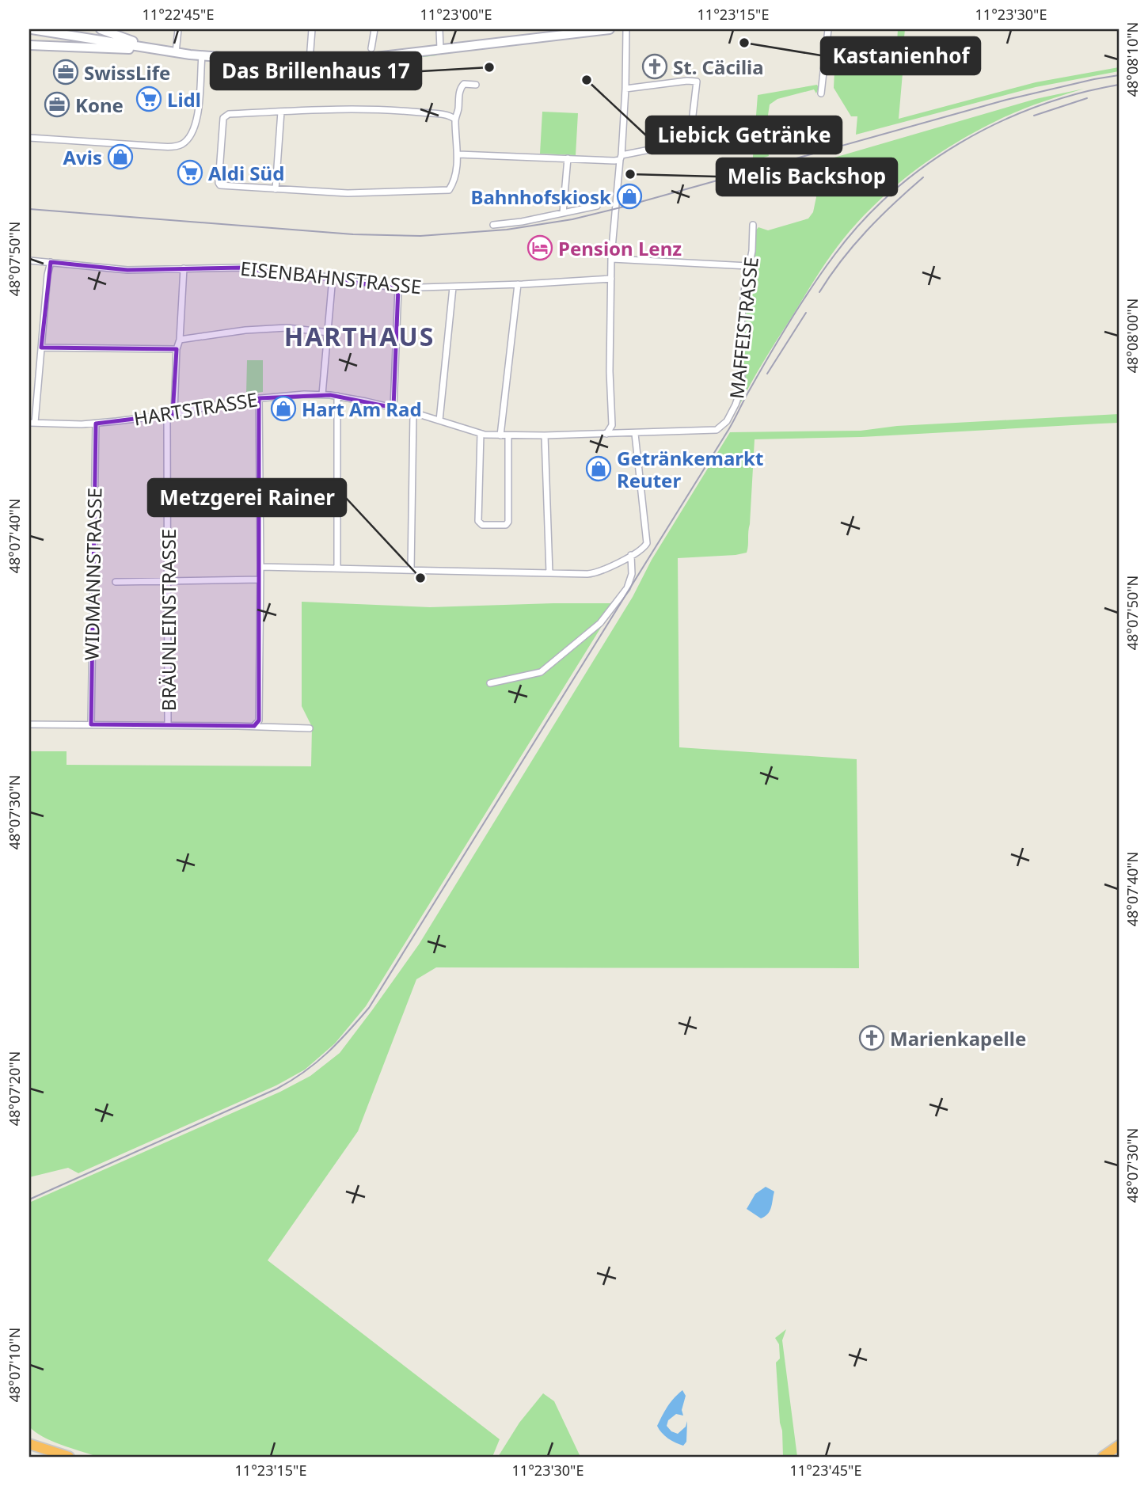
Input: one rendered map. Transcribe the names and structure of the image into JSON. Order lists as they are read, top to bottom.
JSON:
{
  "streets": {
    "street": [
      "EISENBAHNSTRASSE",
      "MAFFEISTRASSE",
      "HARTSTRASSE",
      "WIDMANNSTRASSE",
      "BRÄUNLEINSTRASSE"
    ]
  },
  "crossings": [
    ["MAFFEISTRASSE", "HARTSTRASSE"],
    ["HARTSTRASSE", "WIDMANNSTRASSE"],
    ["HARTSTRASSE", "BRÄUNLEINSTRASSE"]
  ],
  "districts": ["HARTHAUS"],
  "places": {
    "other": [
      "Kastanienhof",
      "Das Brillenhaus 17",
      "Liebick Getränke",
      "Melis Backshop",
      "Metzgerei Rainer"
    ],
    "church": ["St. Cäcilia", "Marienkapelle"],
    "office": ["SwissLife", "Kone"],
    "supermarket": ["Lidl", "Aldi Süd"],
    "shop": [
      "Avis",
      "Bahnhofskiosk",
      "Hart Am Rad",
      "Getränkemarkt Reuter"
    ],
    "hotel": ["Pension Lenz"]
  },
  "coordinates": [
    "11°22'45\"E",
    "11°23'00\"E",
    "11°23'15\"E",
    "11°23'30\"E",
    "48°08'10\"N",
    "48°07'50\"N",
    "48°08'00\"N",
    "48°07'40\"N",
    "48°07'30\"N",
    "48°07'20\"N",
    "48°07'10\"N",
    "11°23'45\"E"
  ]
}
